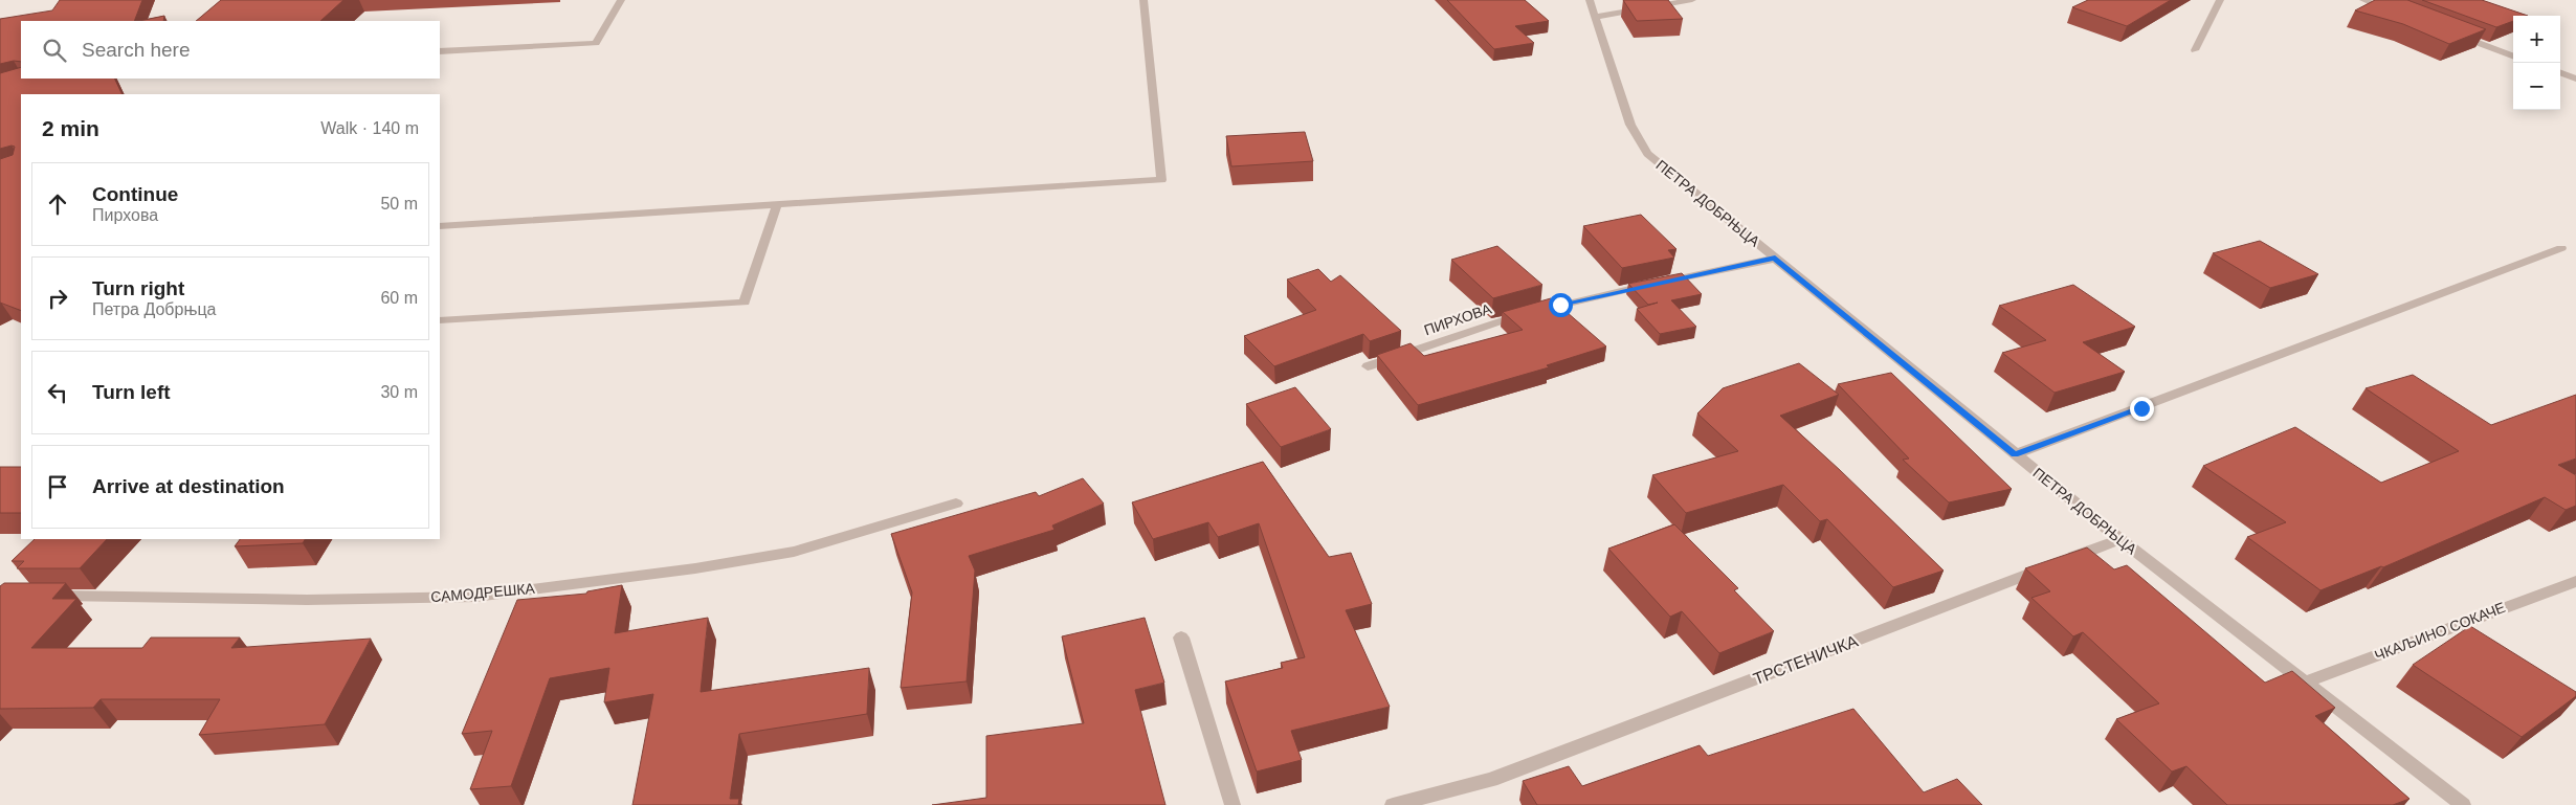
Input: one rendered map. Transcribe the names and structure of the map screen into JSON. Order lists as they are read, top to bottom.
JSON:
{
  "streets": {
    "street": [
      "ПЕТРА ДОБРЊЦА",
      "ПИРХОВА",
      "САМОДРЕШКА",
      "ЧКАЉИНО СОКАЧЕ",
      "ТРСТЕНИЧКА"
    ]
  },
  "crossings": [
    ["ПЕТРА ДОБРЊЦА", "ПИРХОВА"],
    ["ПЕТРА ДОБРЊЦА", "ЧКАЉИНО СОКАЧЕ"],
    ["ПЕТРА ДОБРЊЦА", "ТРСТЕНИЧКА"]
  ],
  "page": {
    "map_buttons": ["+", "−"],
    "search": "Search here",
    "heading": ["2 min", "Walk · 140 m"],
    "list": [
      ["Continue", "Пирхова", "50 m"],
      ["Turn right", "Петра Добрњца", "60 m"],
      ["Turn left", "30 m"],
      "Arrive at destination"
    ]
  }
}
